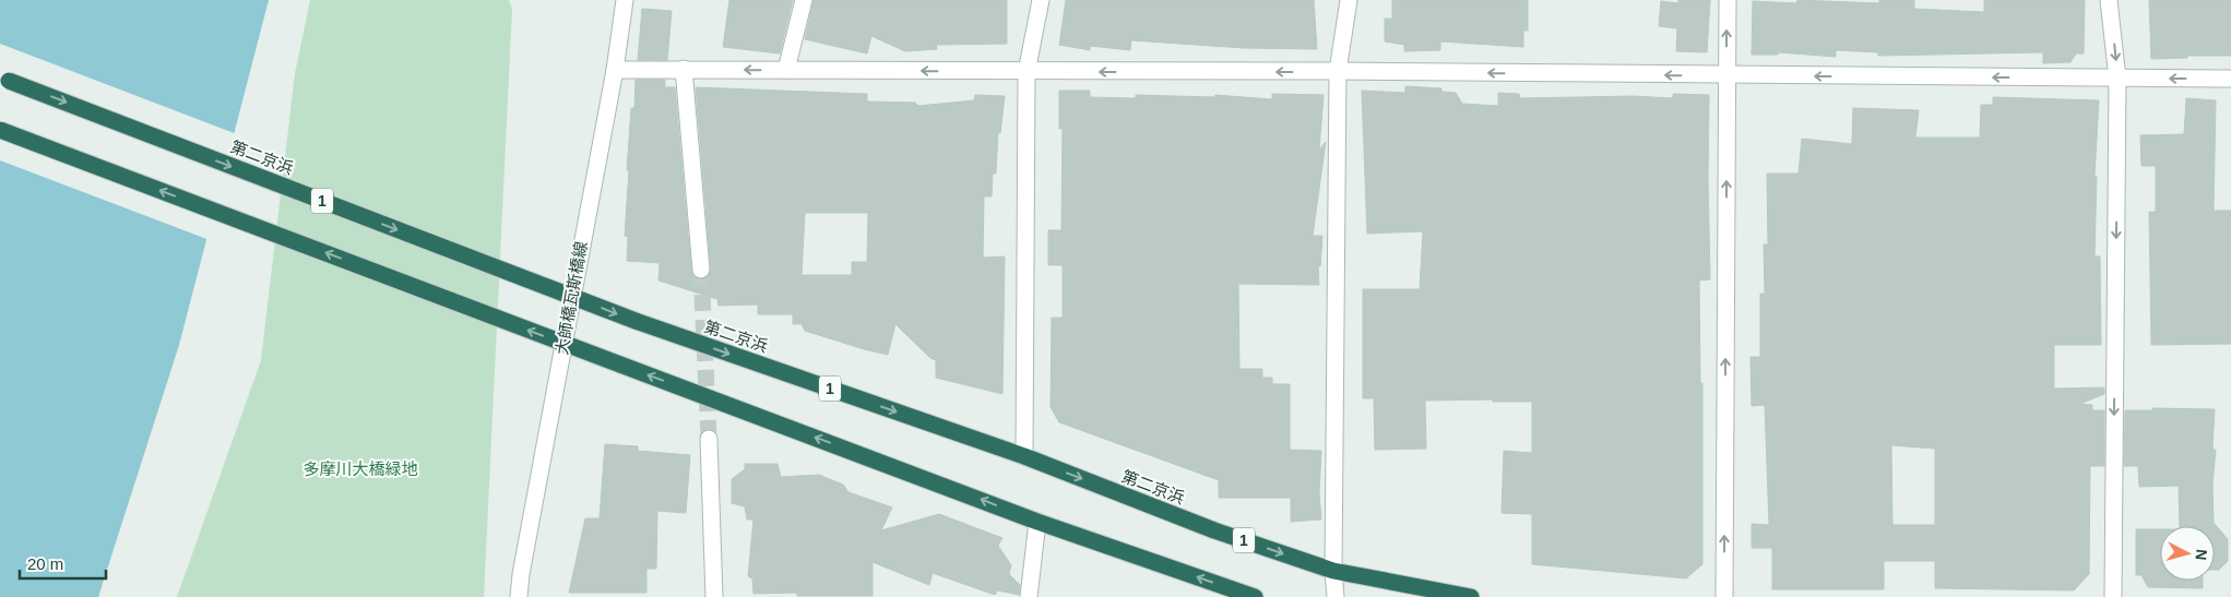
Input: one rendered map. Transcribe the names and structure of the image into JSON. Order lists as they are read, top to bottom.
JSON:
{
  "streets": {
    "highway": ["第二京浜", "1"],
    "street": ["大師橋瓦斯橋線"]
  },
  "parks": ["多摩川大橋緑地"],
  "scale_bar": "20 m",
  "north": "right"
}
